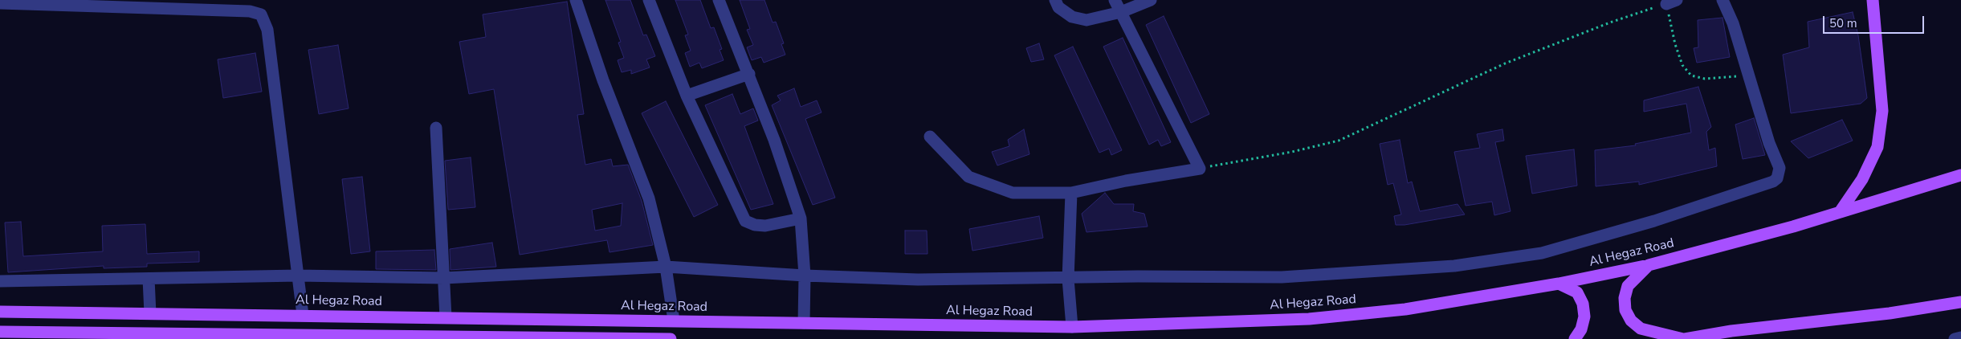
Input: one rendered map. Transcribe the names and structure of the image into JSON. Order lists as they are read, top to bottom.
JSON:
{
  "streets": {
    "main road": ["Al Hegaz Road"]
  },
  "scale_bar": "50 m"
}
